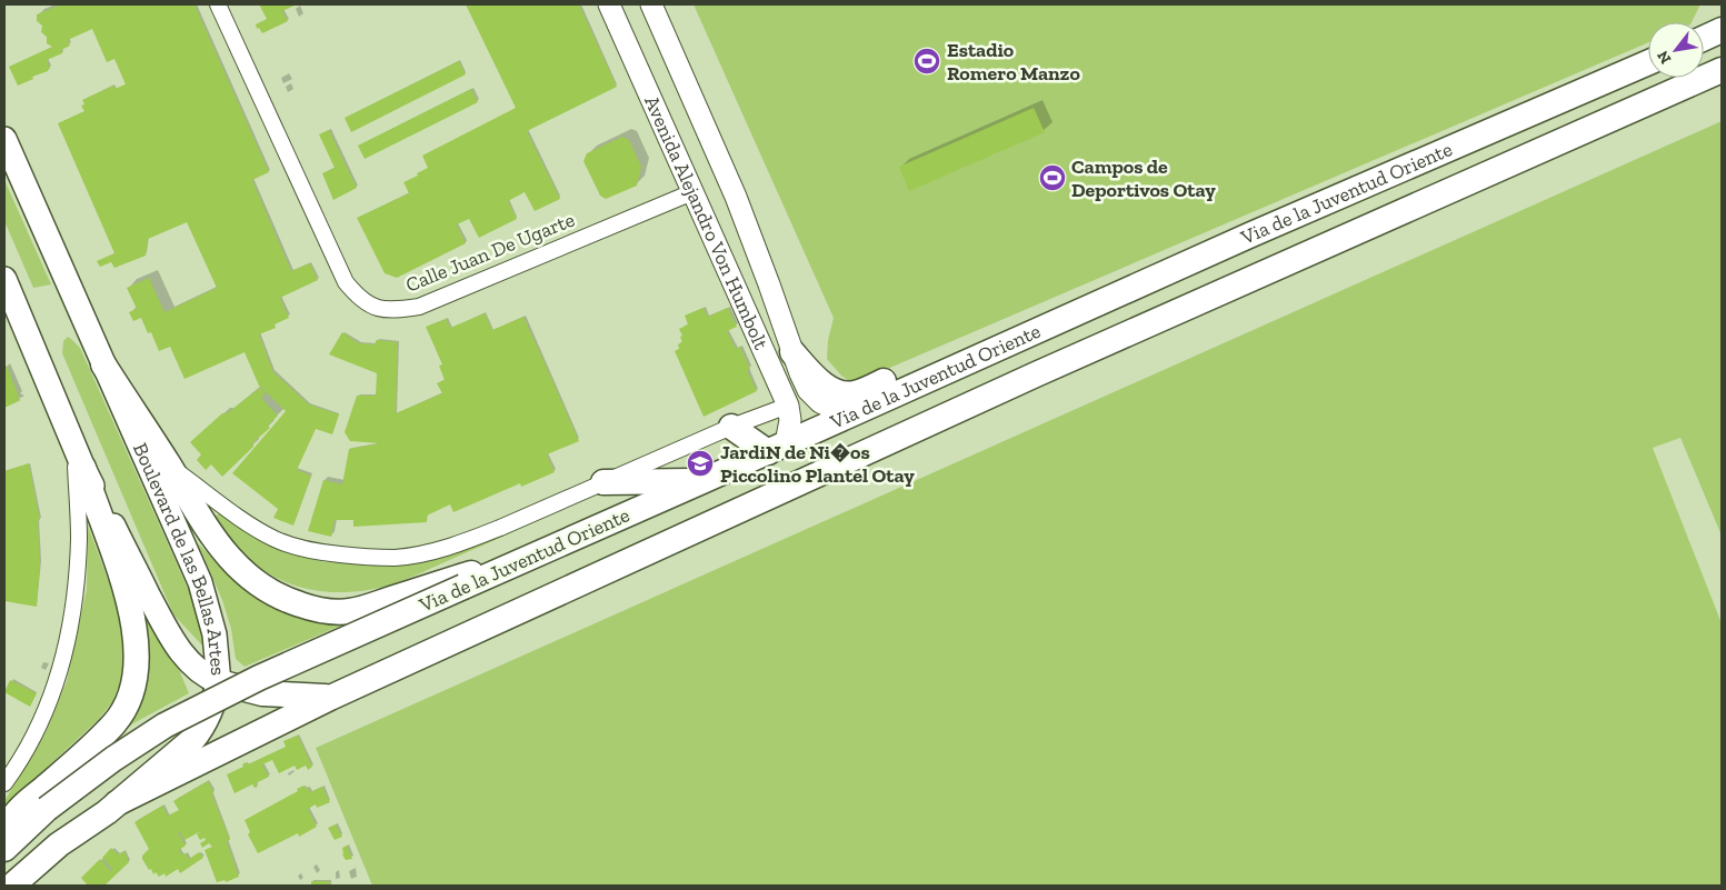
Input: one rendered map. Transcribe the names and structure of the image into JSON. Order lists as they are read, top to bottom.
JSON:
{
  "streets": {
    "highway": ["Via de la Juventud Oriente"],
    "main road": ["Avenida Alejandro Von Humbolt", "Boulevard de las Bellas Artes"],
    "street": ["Calle Juan De Ugarte"]
  },
  "crossings": [
    ["Via de la Juventud Oriente", "Avenida Alejandro Von Humbolt"],
    ["Avenida Alejandro Von Humbolt", "Calle Juan De Ugarte"]
  ],
  "places": {
    "sports": ["Estadio Romero Manzo", "Campos de Deportivos Otay"],
    "school or university": ["JardiN de Ni�os Piccolino Plantel Otay"]
  },
  "north": "bottom left"
}
